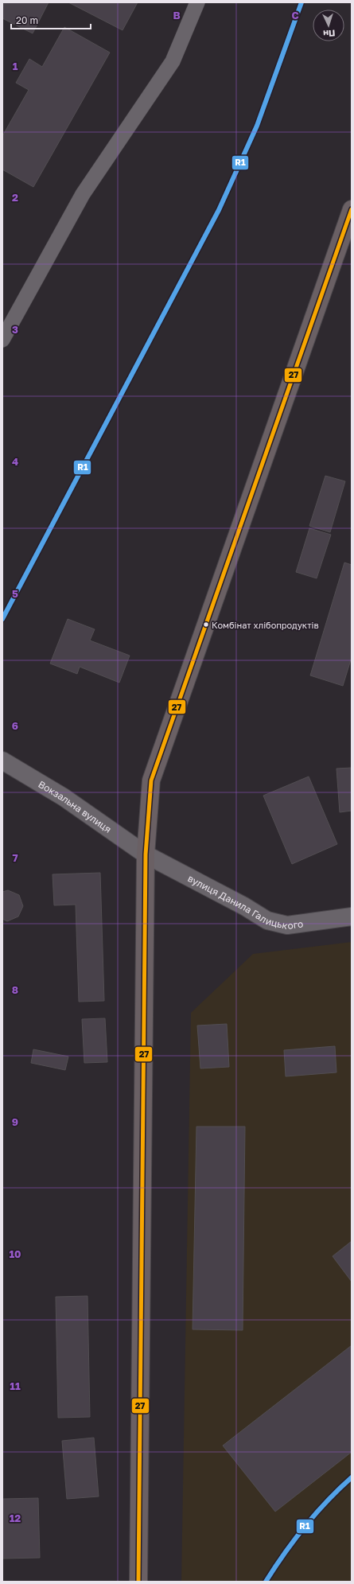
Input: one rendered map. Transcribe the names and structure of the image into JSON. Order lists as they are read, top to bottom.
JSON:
{
  "streets": {
    "street": ["Вокзальна вулиця", "вулиця Данила Галицького"]
  },
  "crossings": [
    ["Вокзальна вулиця", "вулиця Данила Галицького"]
  ],
  "places": ["Комбінат хлібопродуктів"],
  "lines": ["transit line R1", "transit line 27"],
  "scale_bar": "20 m",
  "north": "bottom",
  "grid": {
    "columns": ["B", "C"],
    "rows": [
      "1",
      "2",
      "3",
      "4",
      "5",
      "6",
      "7",
      "8",
      "9",
      "10",
      "11",
      "12"
    ]
  }
}
